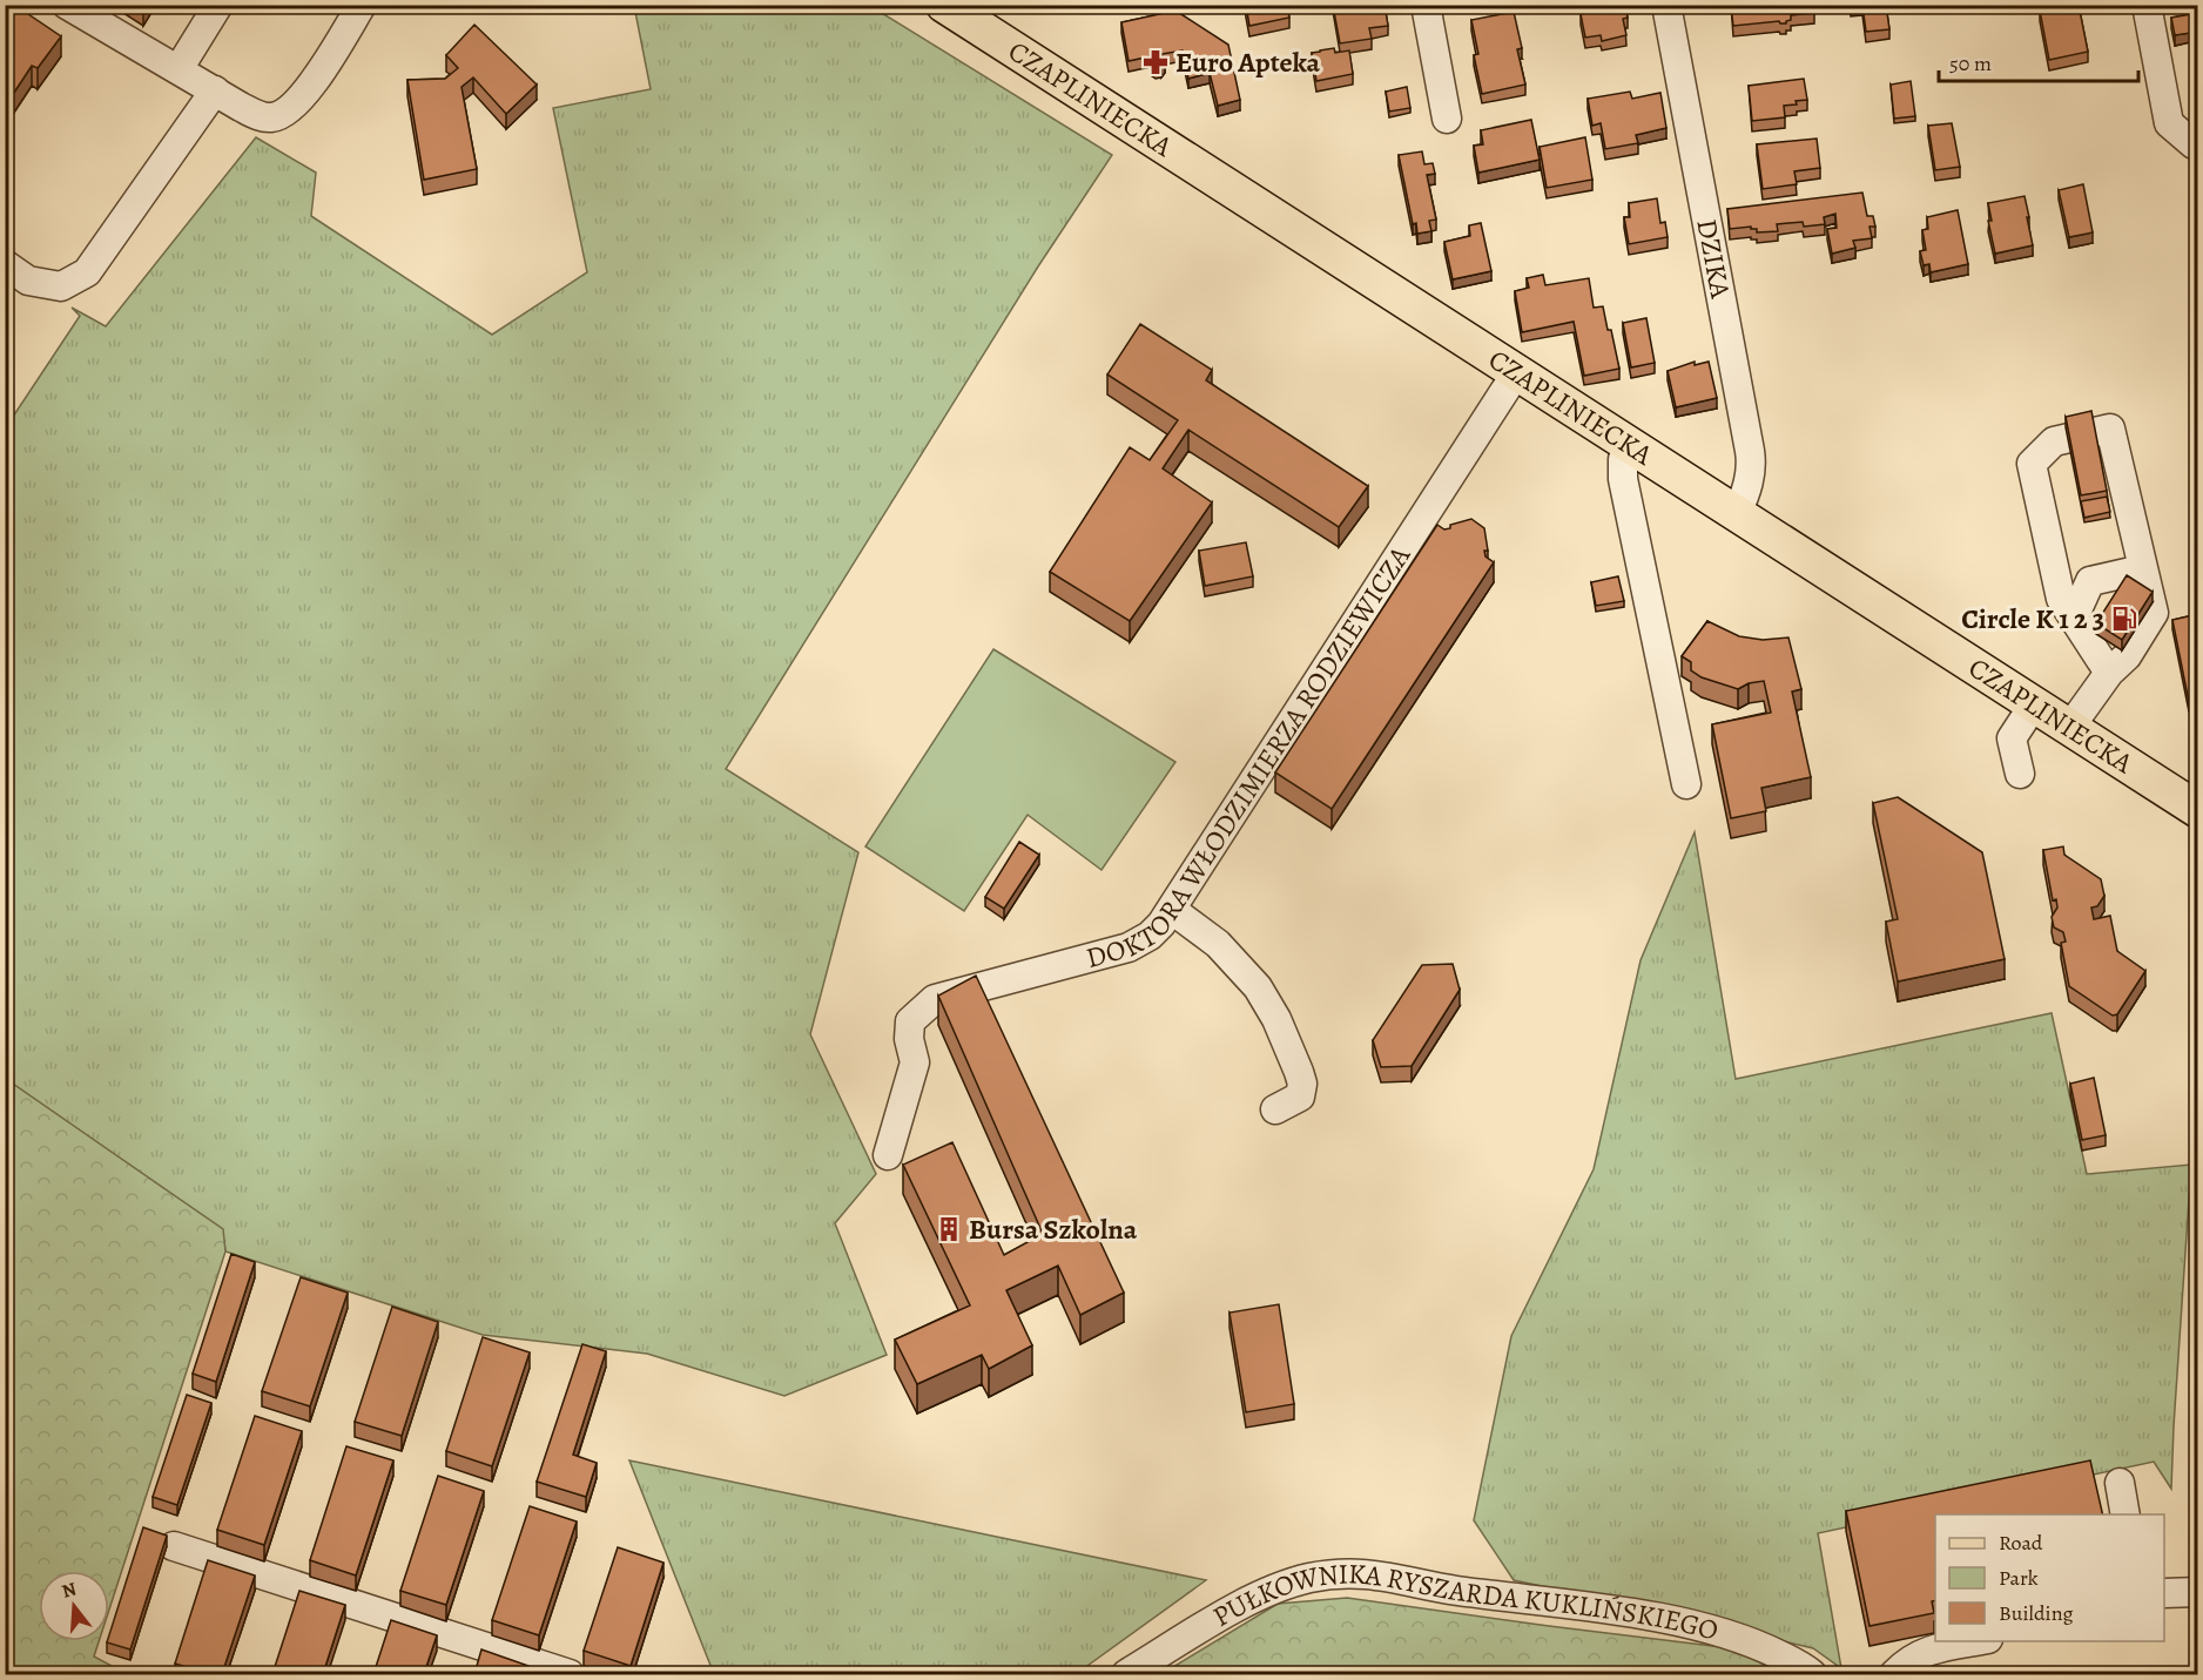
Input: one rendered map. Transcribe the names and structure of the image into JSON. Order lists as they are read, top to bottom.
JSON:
{
  "streets": {
    "main road": ["CZAPLINIECKA"],
    "street": ["DZIKA", "DOKTORA WŁODZIMIERZA RODZIEWICZA", "PUŁKOWNIKA RYSZARDA KUKLIŃSKIEGO"]
  },
  "crossings": [
    ["CZAPLINIECKA", "DZIKA"],
    ["CZAPLINIECKA", "DOKTORA WŁODZIMIERZA RODZIEWICZA"]
  ],
  "places": {
    "pharmacy": ["Euro Apteka"],
    "fuel station": ["Circle K 1 2 3"],
    "building": ["Bursa Szkolna"]
  },
  "legend": ["Road", "Park", "Building"],
  "scale_bar": "50 m",
  "north": "top"
}
